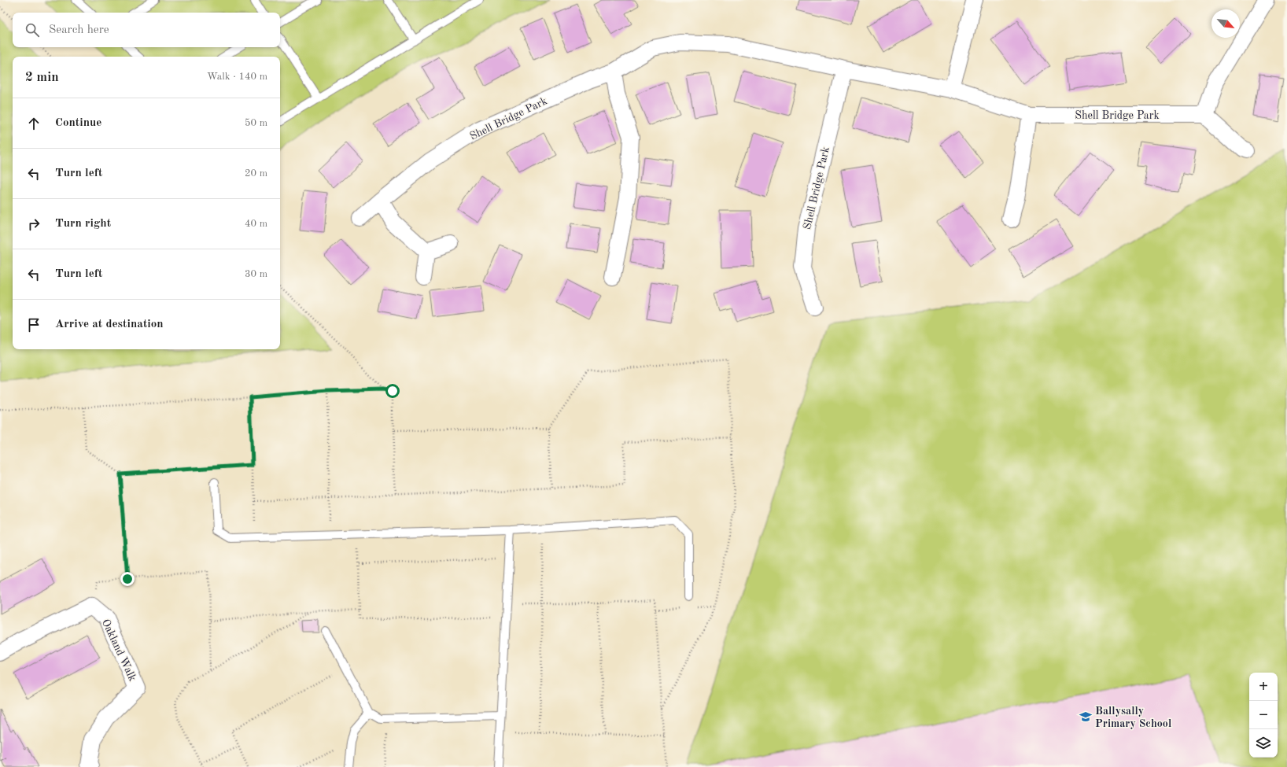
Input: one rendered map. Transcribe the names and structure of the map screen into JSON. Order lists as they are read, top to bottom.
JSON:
{
  "streets": {
    "street": ["Shell Bridge Park", "Oakland Walk"]
  },
  "places": {
    "school or university": ["Ballysally Primary School"]
  },
  "north": "bottom right",
  "page": {
    "search": "Search here",
    "heading": ["2 min", "Walk · 140 m"],
    "list": [
      ["Continue", "50 m"],
      ["Turn left", "20 m"],
      ["Turn right", "40 m"],
      ["Turn left", "30 m"],
      "Arrive at destination"
    ],
    "map_buttons": ["+", "−"]
  }
}
